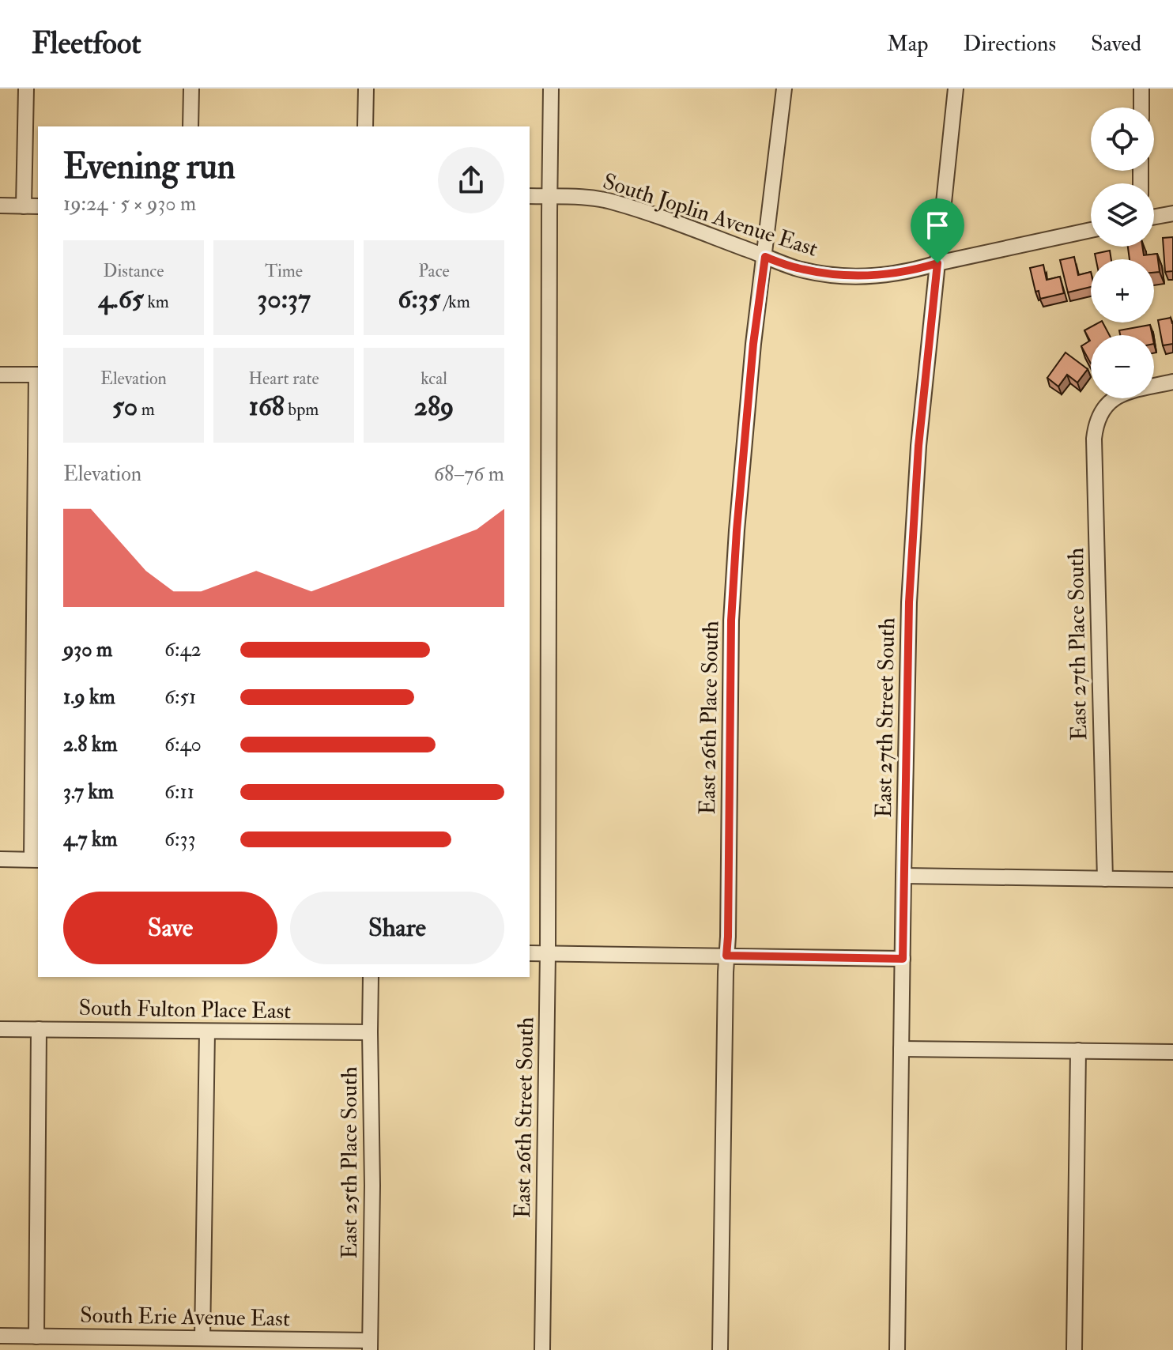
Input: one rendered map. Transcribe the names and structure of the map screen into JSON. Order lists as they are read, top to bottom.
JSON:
{
  "streets": {
    "street": [
      "South Joplin Avenue East",
      "East 27th Place South",
      "East 26th Place South",
      "East 27th Street South",
      "South Fulton Place East",
      "East 26th Street South",
      "East 25th Place South",
      "South Erie Avenue East"
    ]
  },
  "crossings": [
    ["South Joplin Avenue East", "East 26th Place South"],
    ["South Joplin Avenue East", "East 27th Street South"],
    ["South Joplin Avenue East", "East 26th Street South"],
    ["South Fulton Place East", "East 25th Place South"],
    ["East 25th Place South", "South Erie Avenue East"]
  ],
  "page": {
    "header": "Fleetfoot",
    "nav": ["Map", "Directions", "Saved"],
    "map_buttons": ["+", "−"],
    "heading": ["Evening run", "19:24 · 5 × 930 m"],
    "stats": [
      ["Distance", "4.65 km"],
      ["Time", "30:37"],
      ["Pace", "6:35 /km"],
      ["Elevation", "50 m"],
      ["Heart rate", "168 bpm"],
      ["kcal", "289"]
    ],
    "chart": ["Elevation", "68–76 m"],
    "list": [
      {
        "name": "930 m",
        "note": "6:42"
      },
      {
        "name": "1.9 km",
        "note": "6:51"
      },
      {
        "name": "2.8 km",
        "note": "6:40"
      },
      {
        "name": "3.7 km",
        "note": "6:11"
      },
      {
        "name": "4.7 km",
        "note": "6:33"
      }
    ],
    "buttons": ["Save", "Share"]
  }
}
